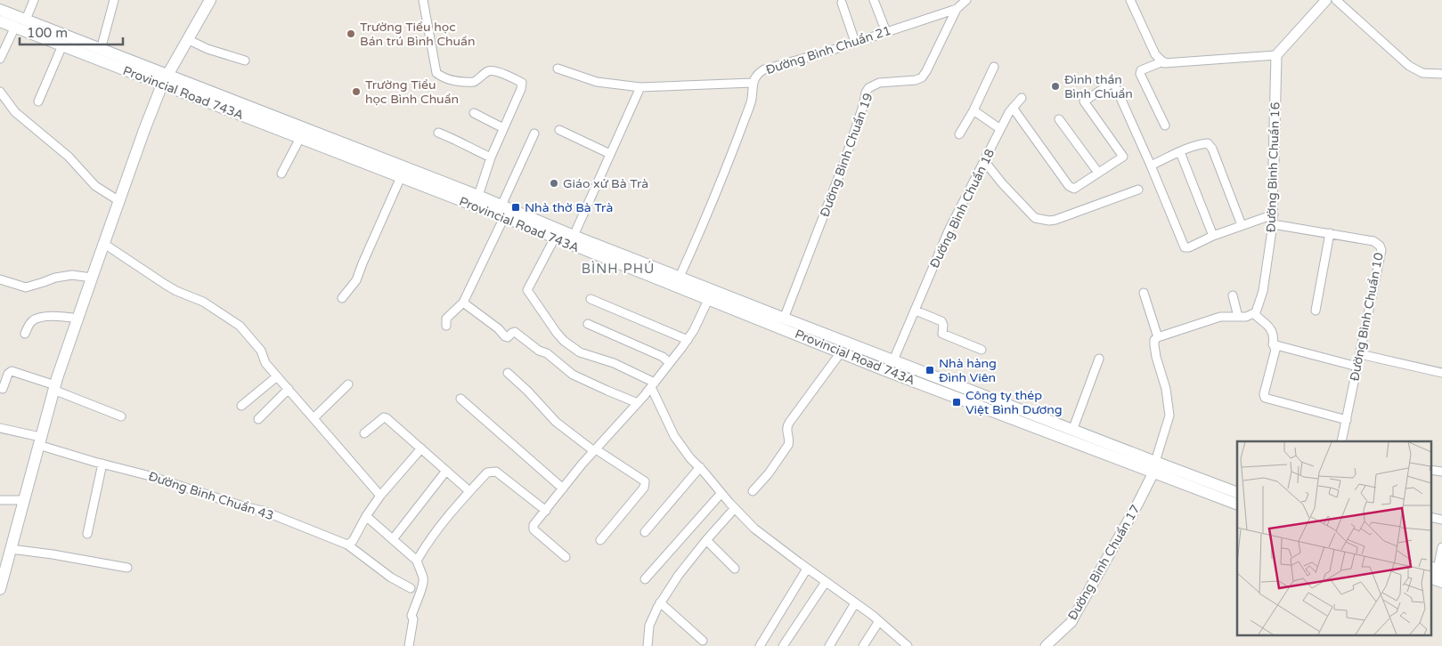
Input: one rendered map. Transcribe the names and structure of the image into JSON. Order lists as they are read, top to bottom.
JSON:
{
  "streets": {
    "main road": ["Provincial Road 743A"],
    "street": [
      "Đường Bình Chuẩn 21",
      "Đường Bình Chuẩn 19",
      "Đường Bình Chuẩn 16",
      "Đường Bình Chuẩn 18",
      "Đường Bình Chuẩn 10",
      "Đường Bình Chuẩn 43",
      "Đường Bình Chuẩn 17"
    ]
  },
  "crossings": [
    ["Đường Bình Chuẩn 21", "Provincial Road 743A"],
    ["Đường Bình Chuẩn 21", "Đường Bình Chuẩn 19"],
    ["Provincial Road 743A", "Đường Bình Chuẩn 19"],
    ["Provincial Road 743A", "Đường Bình Chuẩn 18"],
    ["Provincial Road 743A", "Đường Bình Chuẩn 17"],
    ["Đường Bình Chuẩn 16", "Đường Bình Chuẩn 10"]
  ],
  "districts": ["BÌNH PHÚ"],
  "places": {
    "other": [
      "Trường Tiểu học Bán trú Bình Chuẩn",
      "Đình thần Bình Chuẩn",
      "Trường Tiểu học Bình Chuẩn",
      "Giáo xứ Bà Trà"
    ],
    "transit": ["Nhà thờ Bà Trà", "Nhà hàng Đình Viên", "Công ty thép Việt Bình Dương"]
  },
  "scale_bar": "100 m"
}
